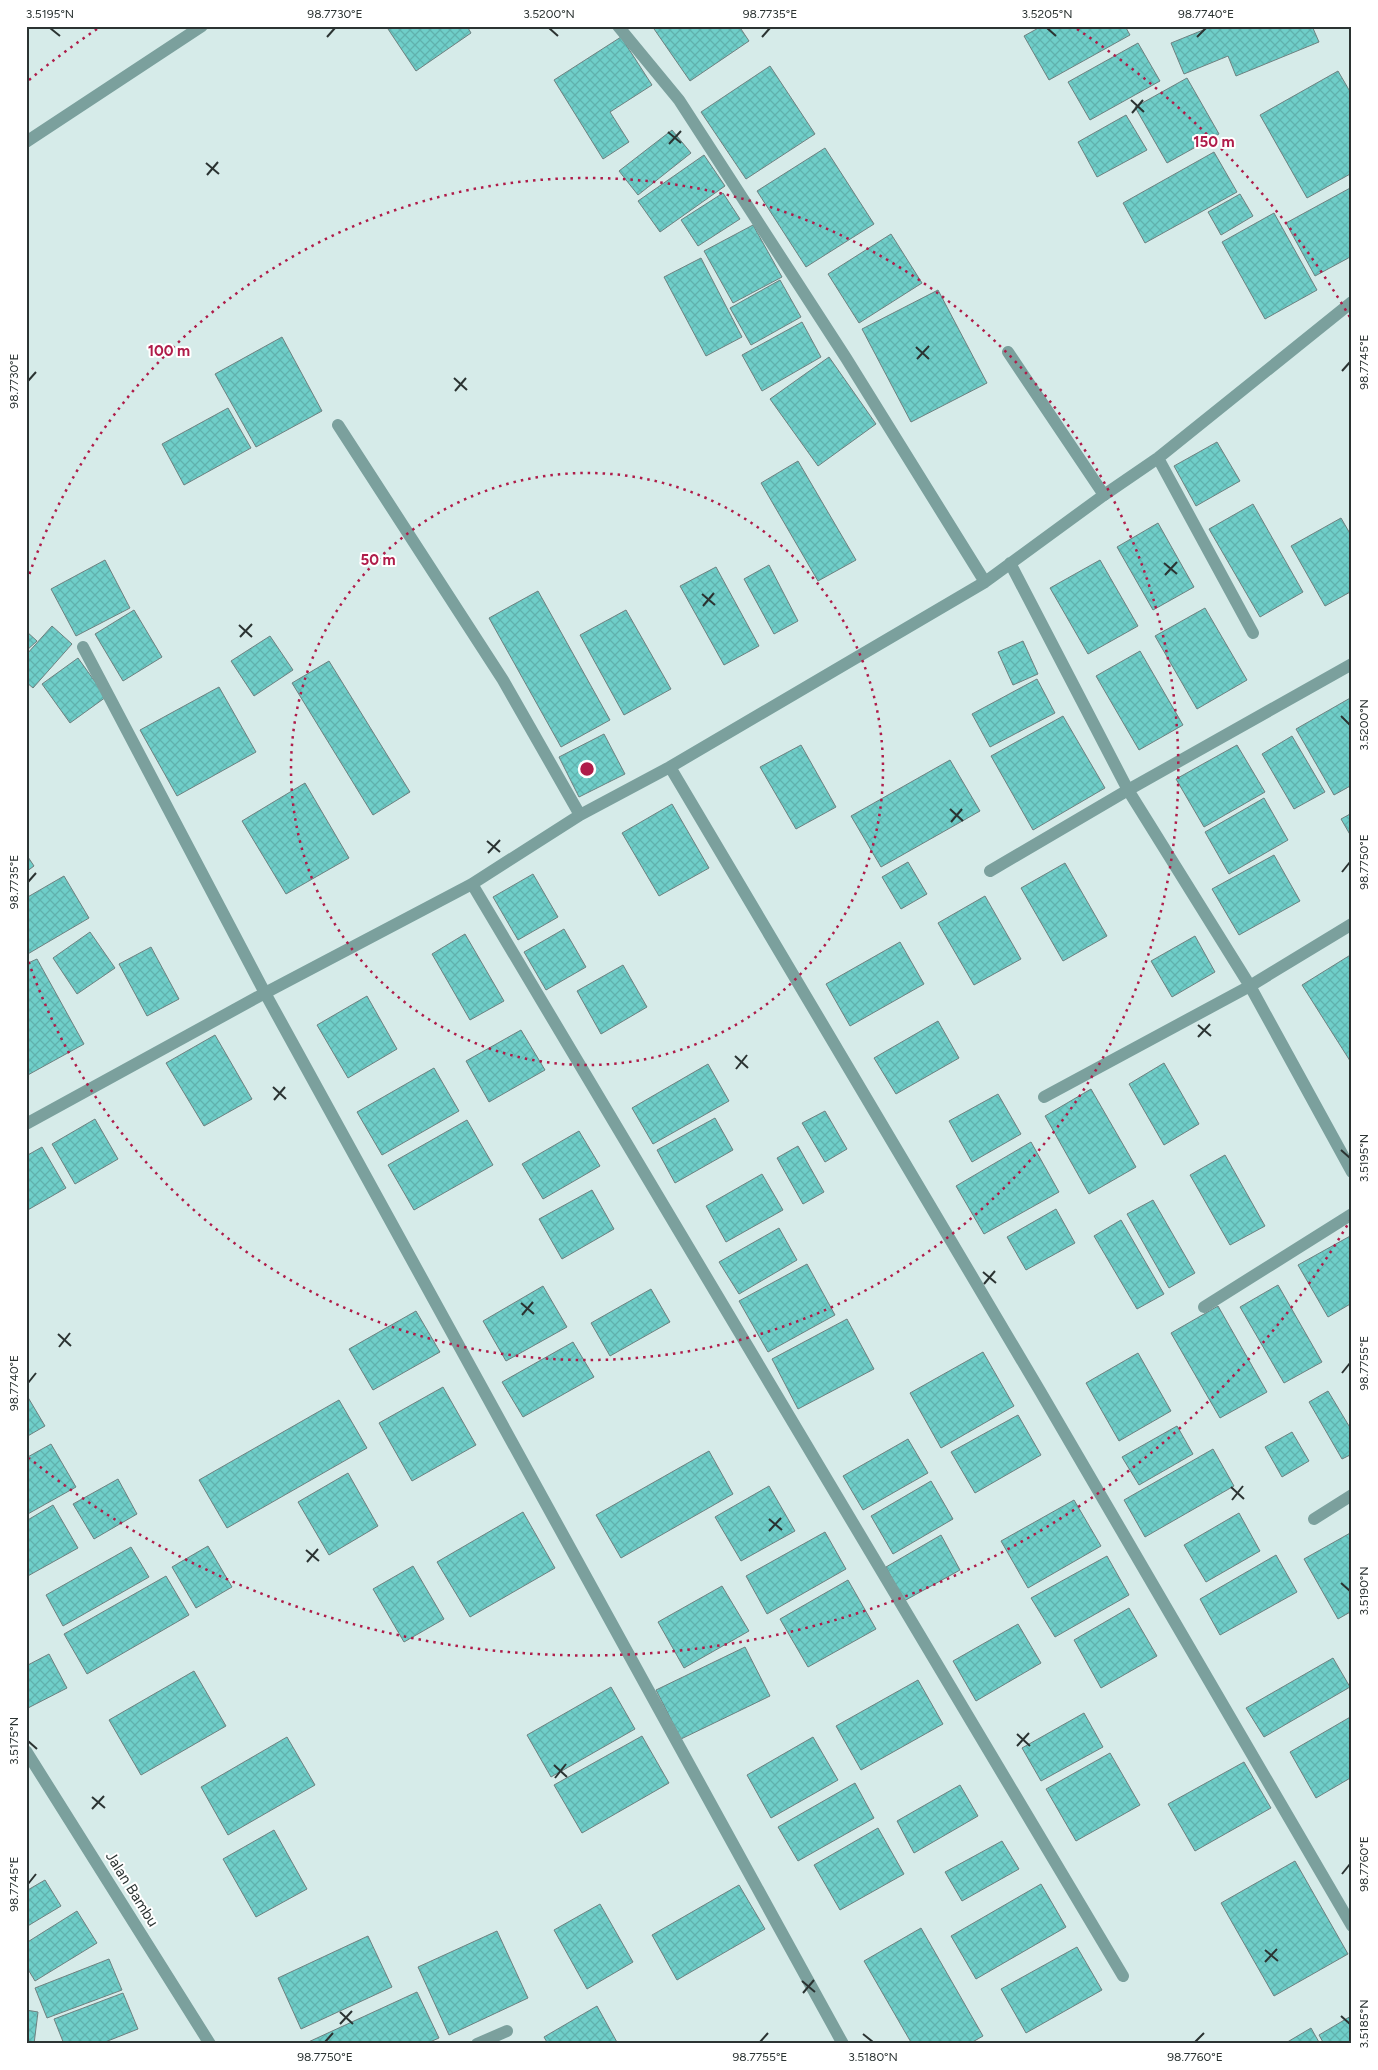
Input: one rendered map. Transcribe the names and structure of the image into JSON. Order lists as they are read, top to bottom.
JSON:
{
  "streets": {
    "street": ["Jalan Bambu"]
  },
  "coordinates": [
    "3.5195°N",
    "98.7730°E",
    "3.5200°N",
    "98.7735°E",
    "3.5205°N",
    "98.7740°E",
    "98.7745°E",
    "98.7750°E",
    "98.7755°E",
    "3.5190°N",
    "3.5175°N",
    "98.7760°E",
    "3.5185°N",
    "3.5180°N"
  ],
  "rings": ["150 m", "100 m", "50 m"]
}
